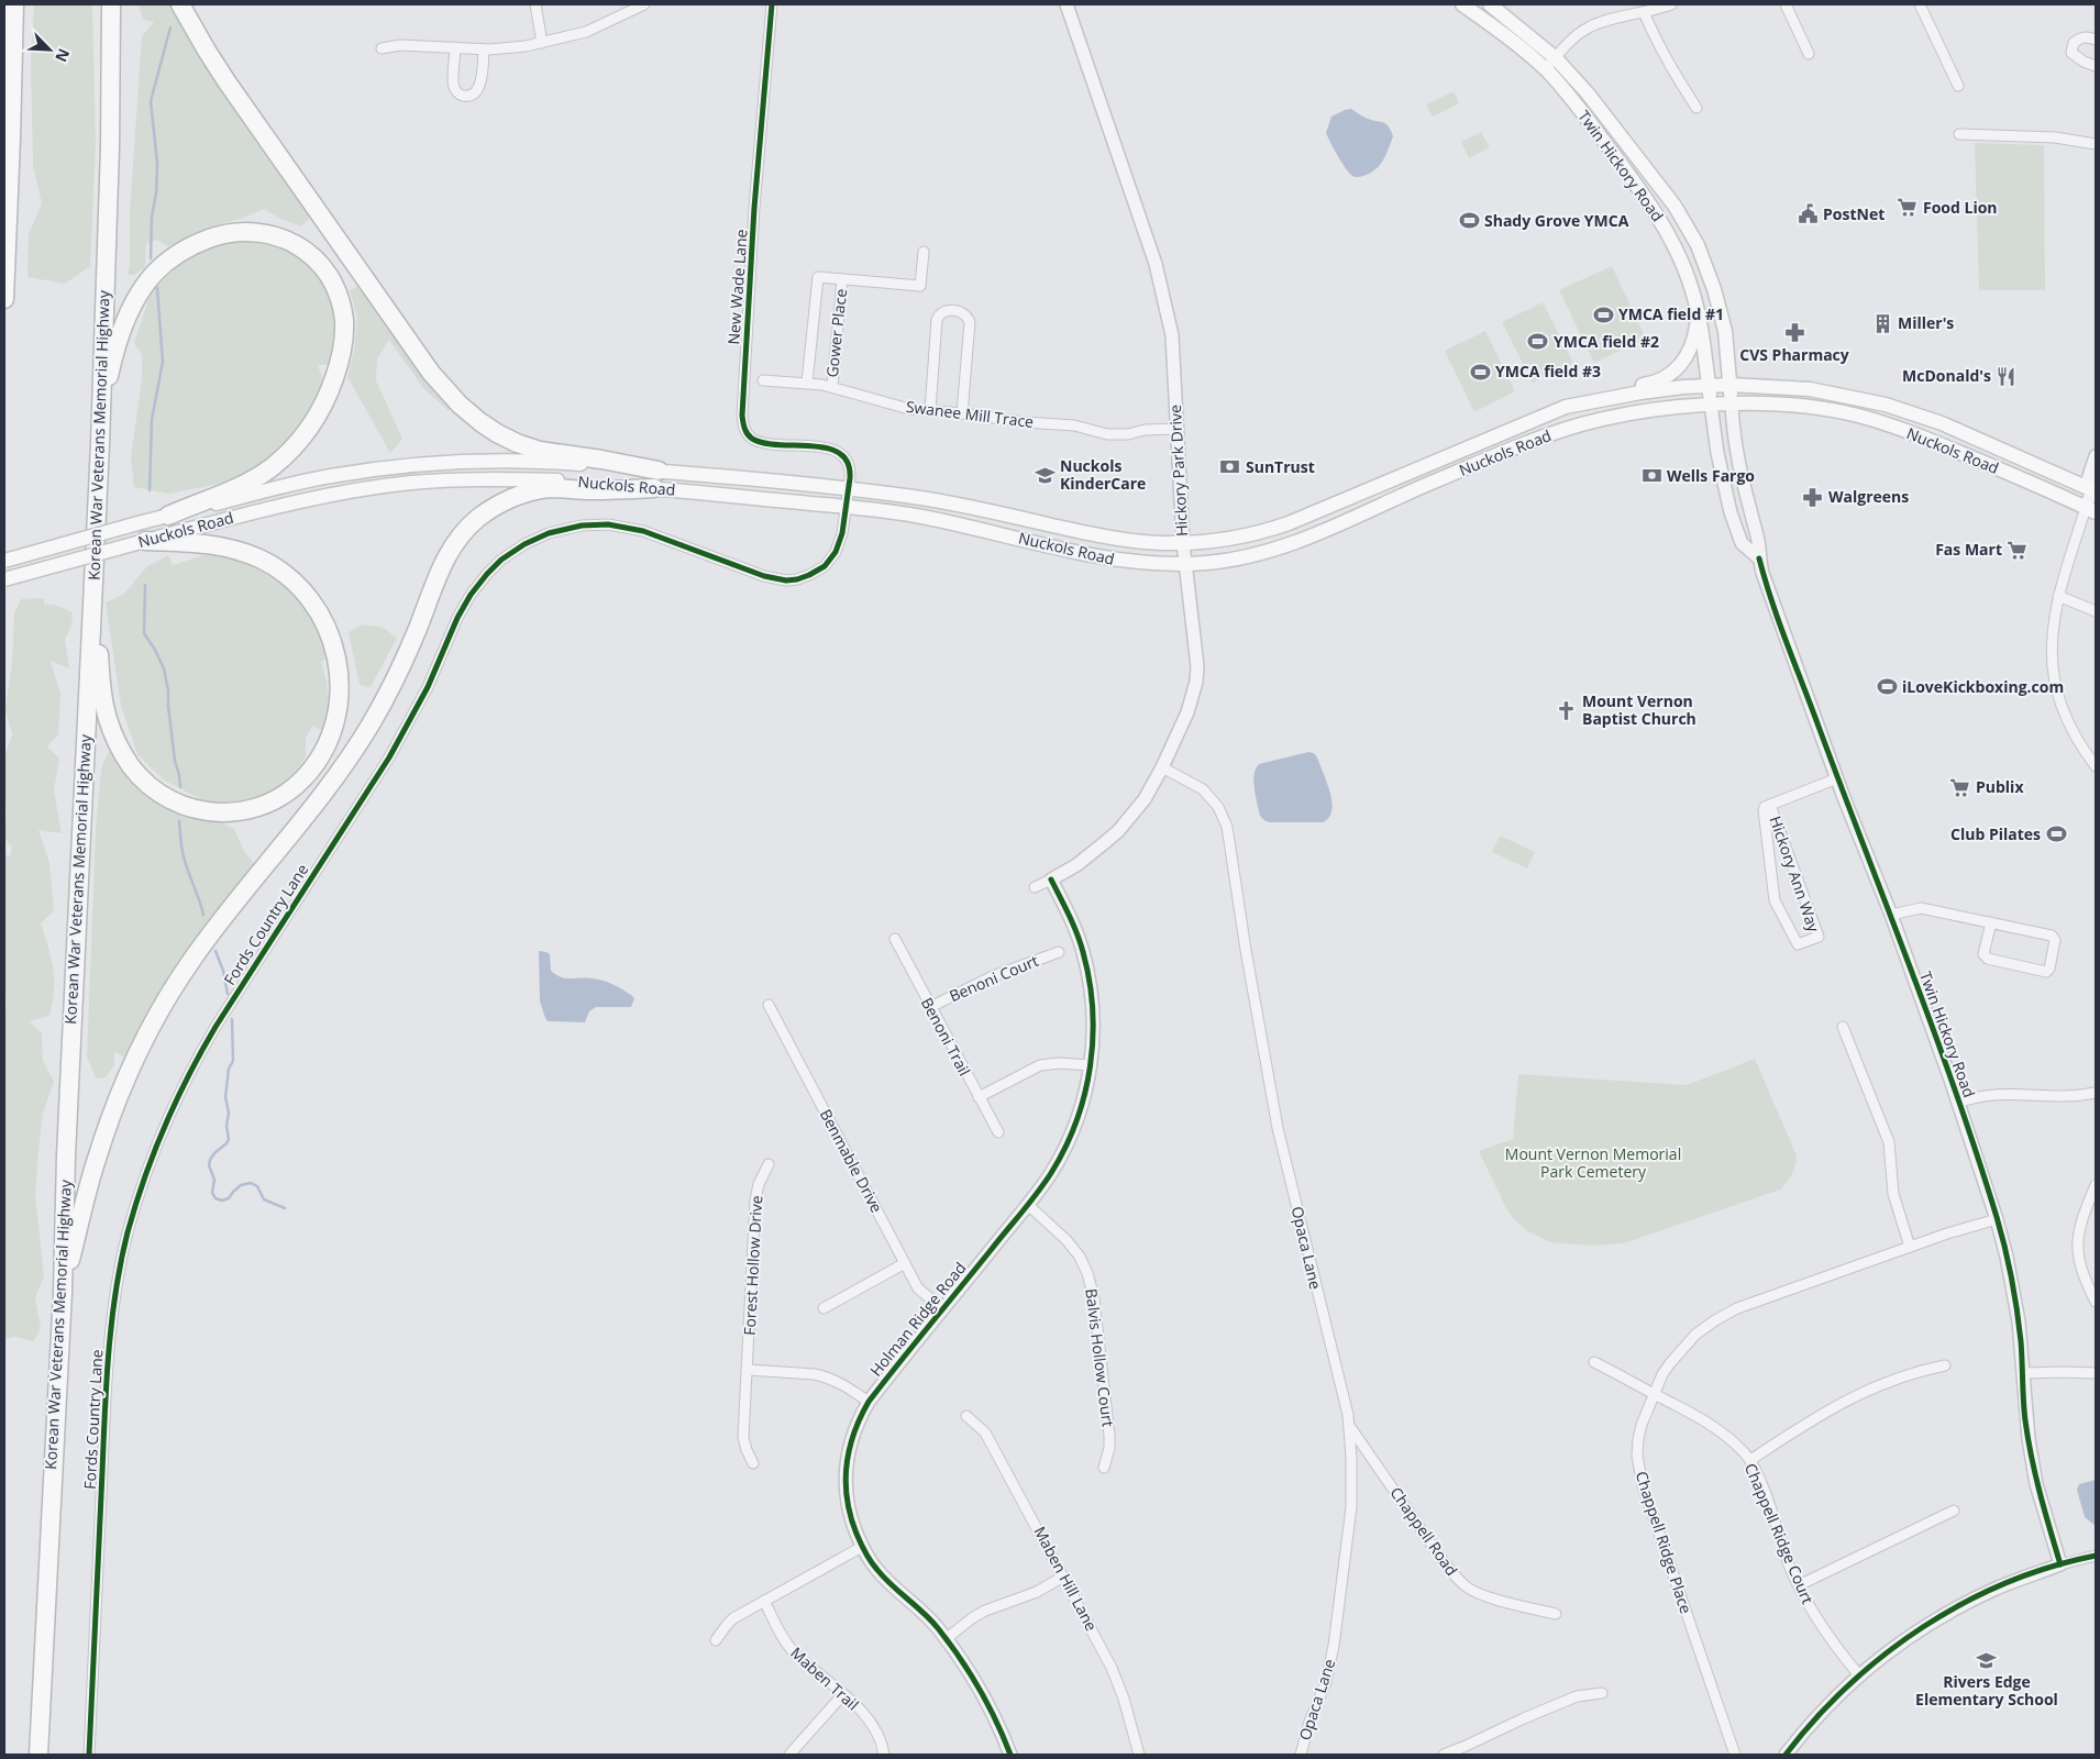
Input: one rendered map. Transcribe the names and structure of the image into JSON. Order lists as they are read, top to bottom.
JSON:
{
  "streets": {
    "highway": ["Korean War Veterans Memorial Highway"],
    "main road": ["Twin Hickory Road", "Nuckols Road"],
    "street": [
      "New Wade Lane",
      "Gower Place",
      "Swanee Mill Trace",
      "Hickory Park Drive",
      "Hickory Ann Way",
      "Fords Country Lane",
      "Benoni Court",
      "Benoni Trail",
      "Benmable Drive",
      "Opaca Lane",
      "Forest Hollow Drive",
      "Holman Ridge Road",
      "Balvis Hollow Court",
      "Chappell Road",
      "Chappell Ridge Court",
      "Chappell Ridge Place",
      "Maben Hill Lane",
      "Maben Trail"
    ]
  },
  "crossings": [
    ["Twin Hickory Road", "Nuckols Road"],
    ["Twin Hickory Road", "Hickory Ann Way"],
    ["Twin Hickory Road", "Chappell Ridge Place"],
    ["New Wade Lane", "Nuckols Road"],
    ["New Wade Lane", "Fords Country Lane"],
    ["Gower Place", "Swanee Mill Trace"],
    ["Swanee Mill Trace", "Hickory Park Drive"],
    ["Nuckols Road", "Hickory Park Drive"],
    ["Nuckols Road", "Fords Country Lane"],
    ["Hickory Park Drive", "Opaca Lane"],
    ["Hickory Park Drive", "Holman Ridge Road"],
    ["Benoni Court", "Benoni Trail"],
    ["Benmable Drive", "Holman Ridge Road"],
    ["Opaca Lane", "Chappell Road"],
    ["Holman Ridge Road", "Balvis Hollow Court"],
    ["Chappell Ridge Court", "Chappell Ridge Place"]
  ],
  "parks": ["Mount Vernon Memorial Park Cemetery"],
  "places": {
    "supermarket": ["Food Lion", "Fas Mart", "Publix"],
    "public building": ["PostNet"],
    "sports": [
      "Shady Grove YMCA",
      "YMCA field #1",
      "YMCA field #2",
      "YMCA field #3",
      "iLoveKickboxing.com",
      "Club Pilates"
    ],
    "building": ["Miller's"],
    "pharmacy": ["CVS Pharmacy", "Walgreens"],
    "restaurant": ["McDonald's"],
    "bank": ["SunTrust", "Wells Fargo"],
    "school or university": ["Nuckols KinderCare", "Rivers Edge Elementary School"],
    "church": ["Mount Vernon Baptist Church"]
  },
  "north": "bottom right"
}
